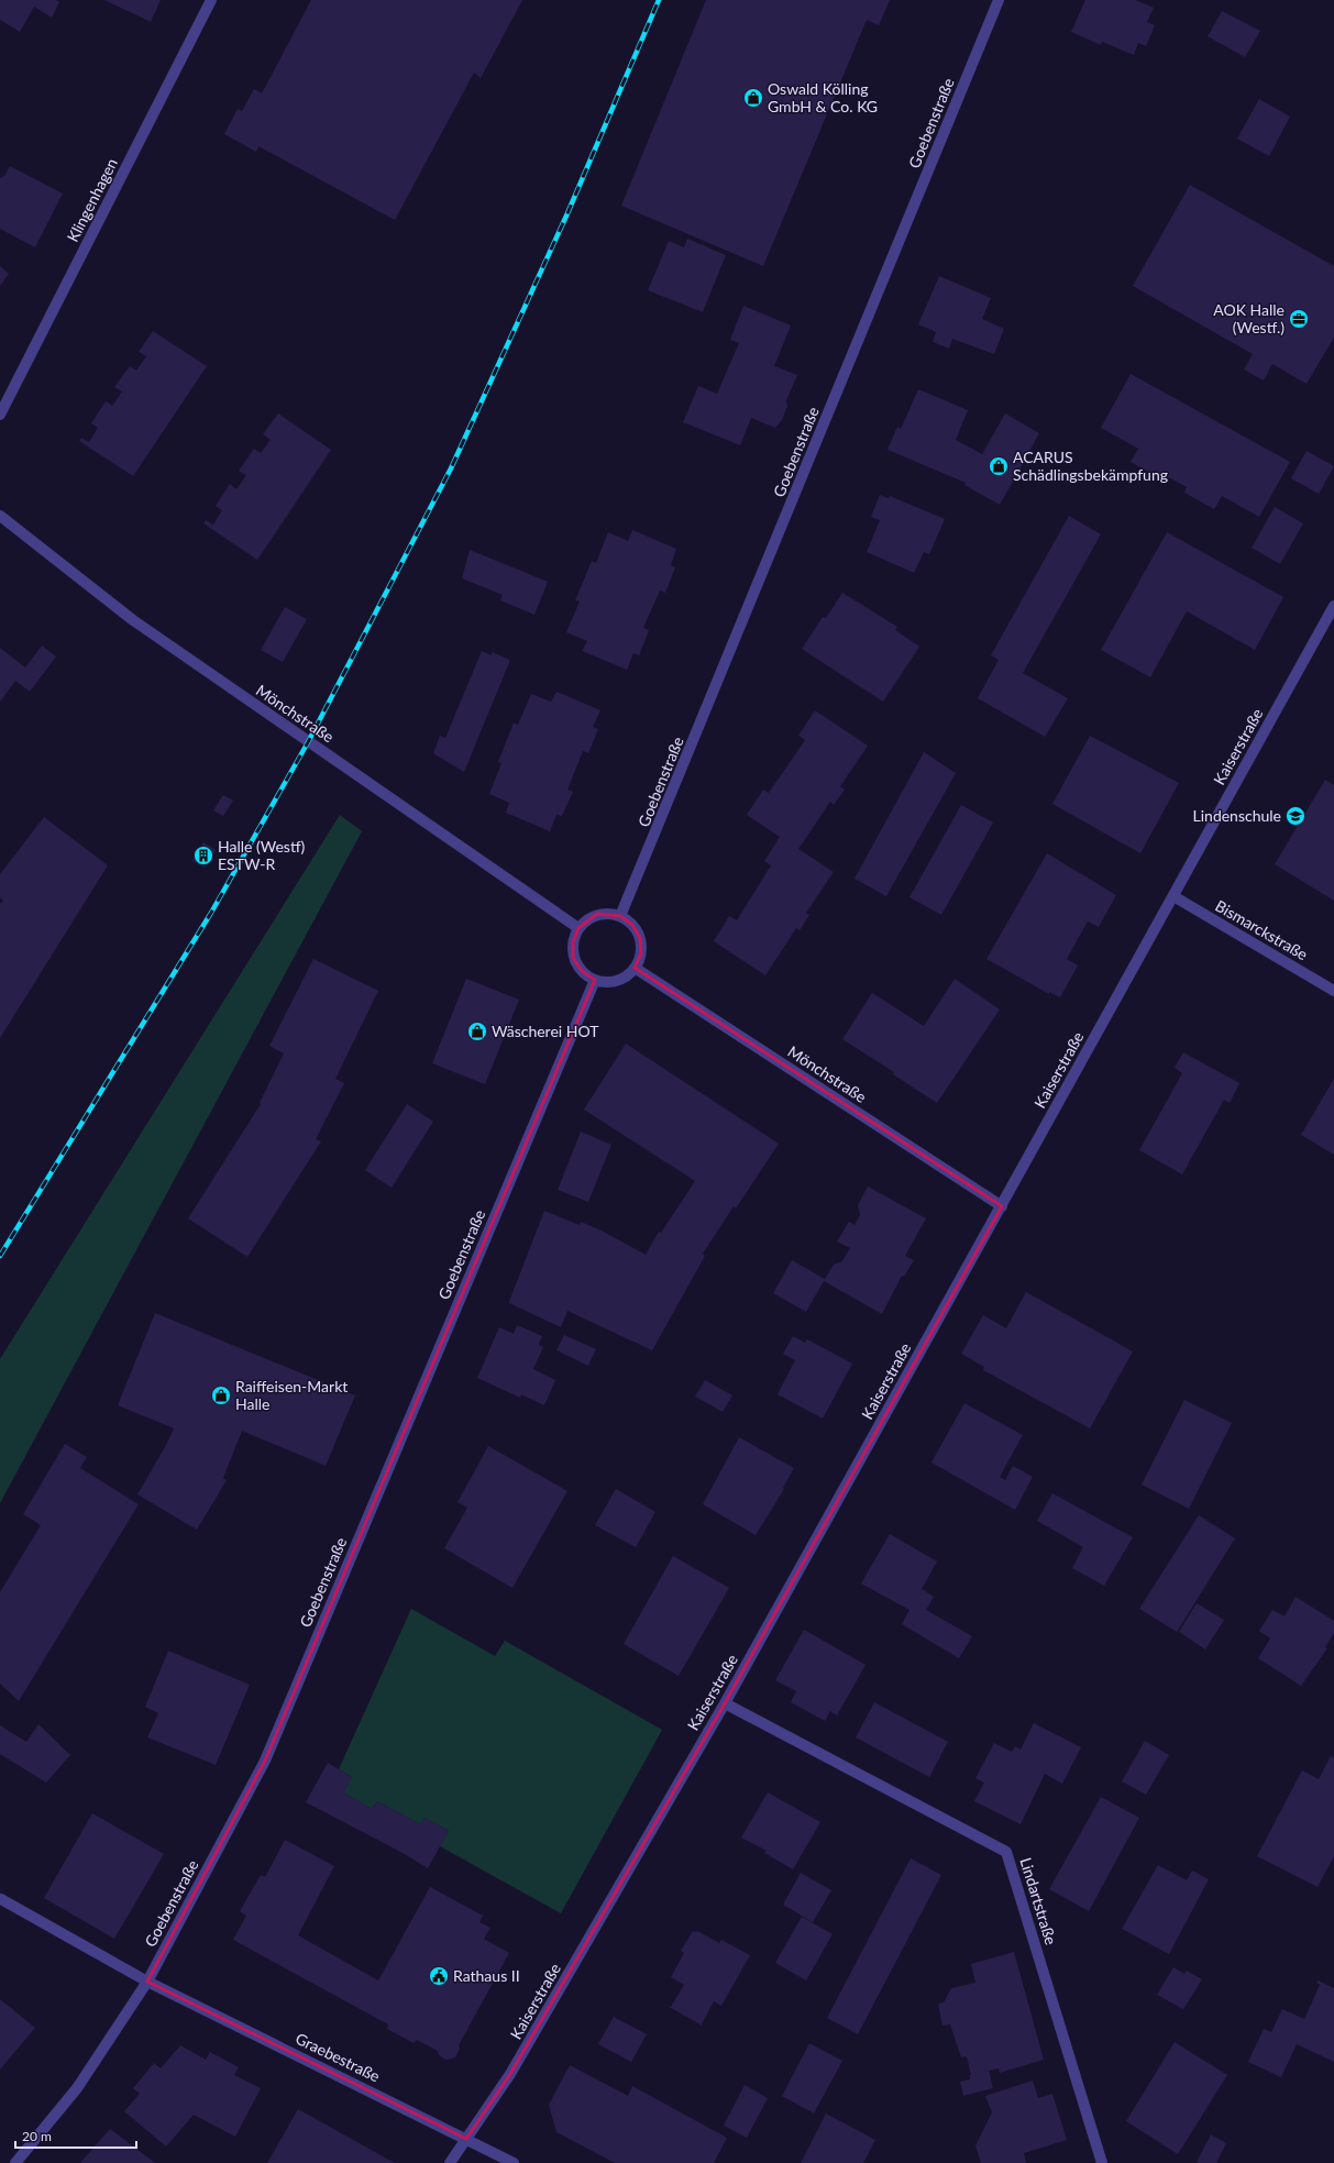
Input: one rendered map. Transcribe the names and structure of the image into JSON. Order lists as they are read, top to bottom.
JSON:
{
  "streets": {
    "street": [
      "Goebenstraße",
      "Klingenhagen",
      "Mönchstraße",
      "Kaiserstraße",
      "Bismarckstraße",
      "Lindartstraße",
      "Graebestraße"
    ]
  },
  "crossings": [
    ["Goebenstraße", "Mönchstraße"],
    ["Goebenstraße", "Graebestraße"],
    ["Mönchstraße", "Kaiserstraße"],
    ["Kaiserstraße", "Bismarckstraße"],
    ["Kaiserstraße", "Lindartstraße"],
    ["Kaiserstraße", "Graebestraße"]
  ],
  "places": {
    "shop": [
      "Oswald Kölling GmbH & Co. KG",
      "ACARUS Schädlingsbekämpfung",
      "Wäscherei HOT",
      "Raiffeisen-Markt Halle"
    ],
    "office": ["AOK Halle (Westf.)"],
    "school or university": ["Lindenschule"],
    "building": ["Halle (Westf) ESTW-R"],
    "public building": ["Rathaus II"]
  },
  "scale_bar": "20 m"
}
